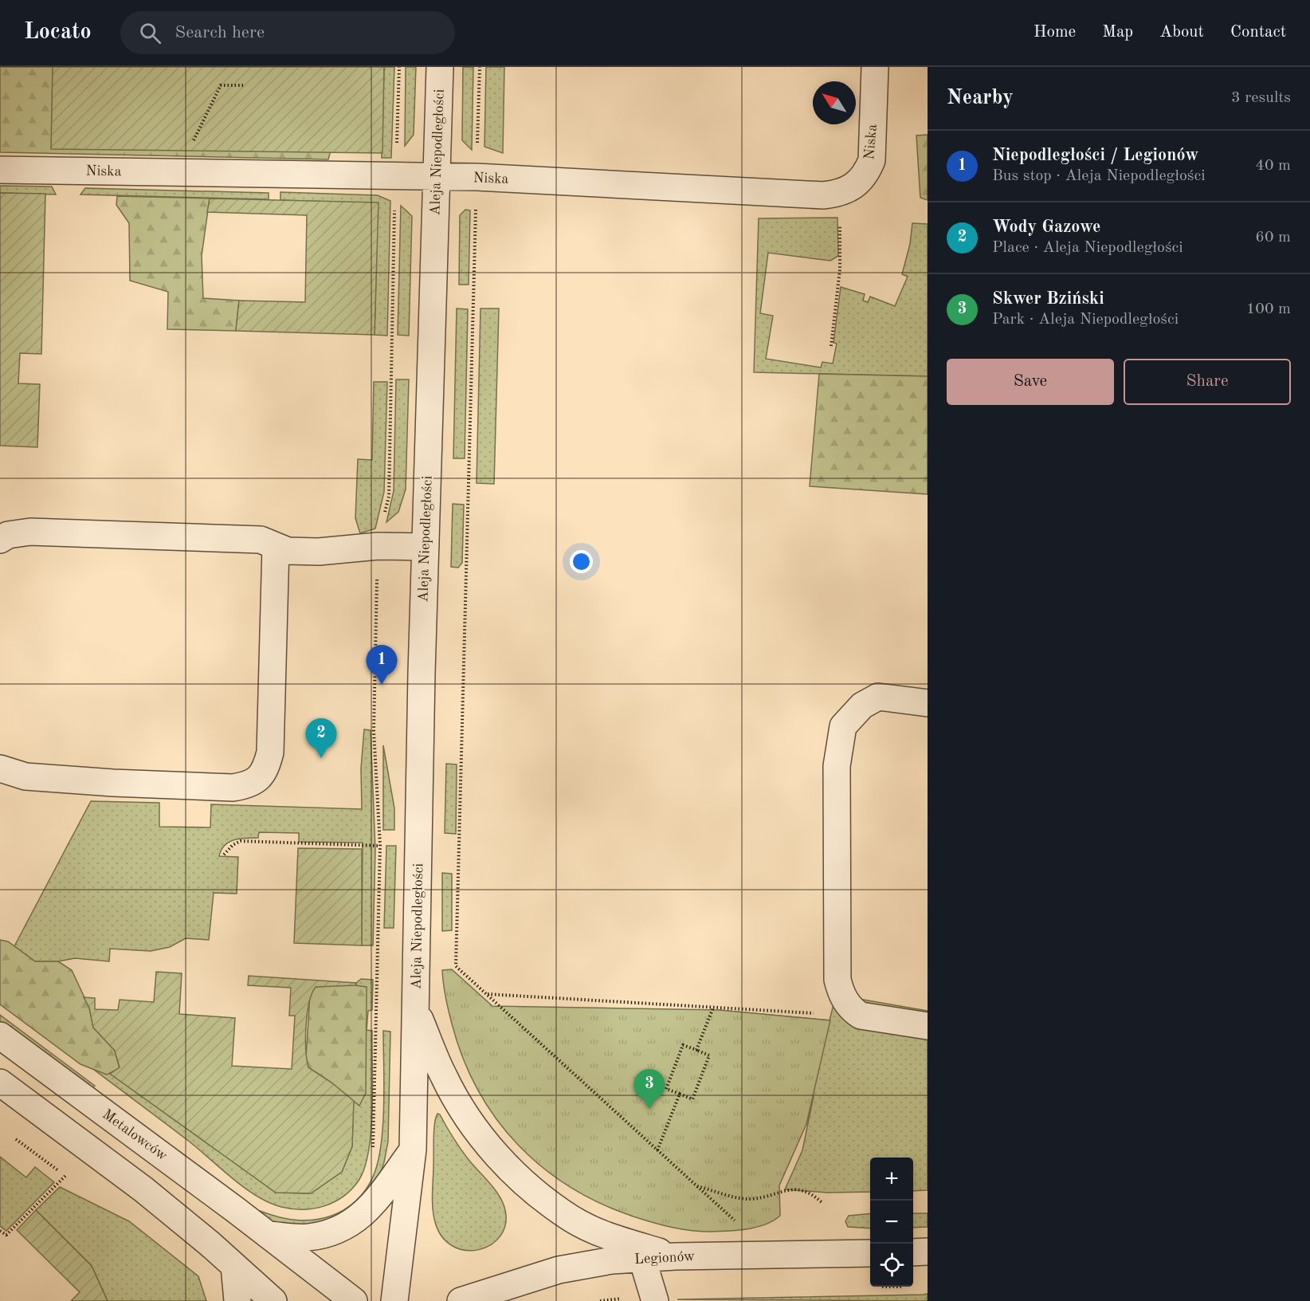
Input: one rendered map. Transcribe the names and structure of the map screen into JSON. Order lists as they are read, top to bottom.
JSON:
{
  "streets": {
    "street": [
      "Niska",
      "Aleja Niepodległości",
      "Metalowców",
      "Legionów"
    ]
  },
  "crossings": [
    ["Niska", "Aleja Niepodległości"],
    ["Aleja Niepodległości", "Legionów"]
  ],
  "north": "top left",
  "page": {
    "header": "Locato",
    "search": "Search here",
    "nav": [
      "Home",
      "Map",
      "About",
      "Contact"
    ],
    "heading": ["Nearby", "3 results"],
    "list": [
      {
        "mark": "1",
        "name": "Niepodległości / Legionów",
        "note": "Bus stop · Aleja Niepodległości",
        "value": "40 m"
      },
      {
        "mark": "2",
        "name": "Wody Gazowe",
        "note": "Place · Aleja Niepodległości",
        "value": "60 m"
      },
      {
        "mark": "3",
        "name": "Skwer Bziński",
        "note": "Park · Aleja Niepodległości",
        "value": "100 m"
      }
    ],
    "buttons": ["Save", "Share"],
    "pins": ["1", "2", "3"],
    "map_buttons": ["+", "−"]
  }
}
